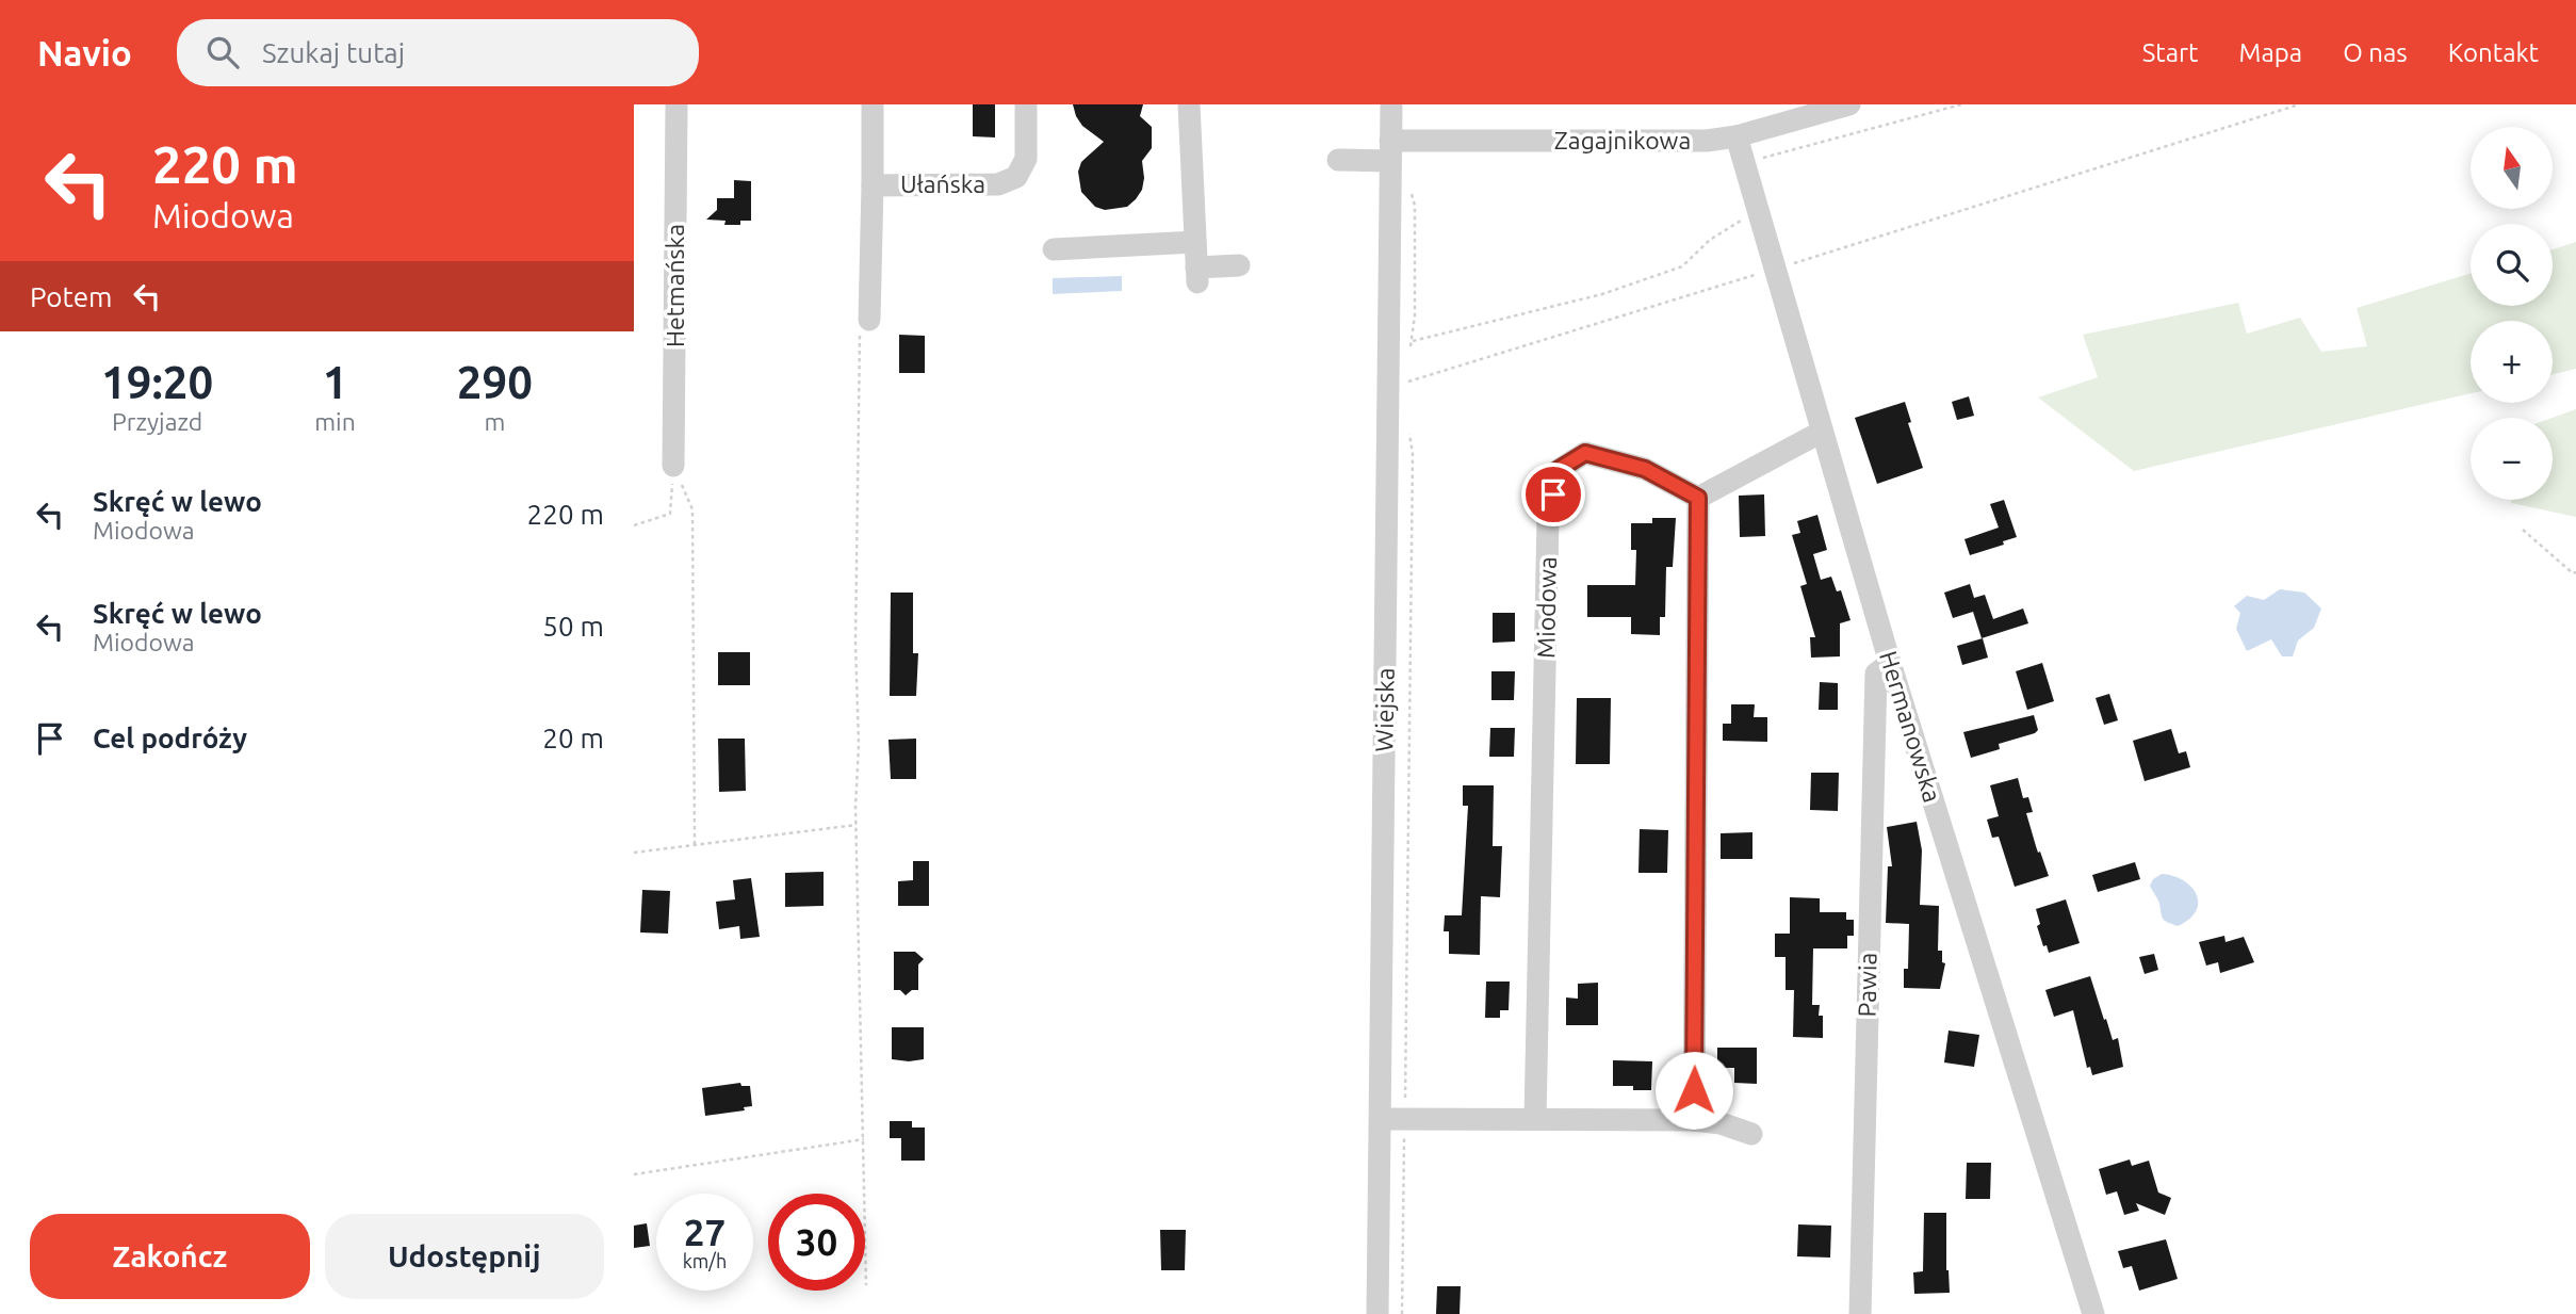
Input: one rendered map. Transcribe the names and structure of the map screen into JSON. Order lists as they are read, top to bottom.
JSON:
{
  "streets": {
    "street": [
      "Zagajnikowa",
      "Ułańska",
      "Hetmańska",
      "Miodowa",
      "Wiejska",
      "Hermanowska",
      "Pawia"
    ]
  },
  "crossings": [
    ["Zagajnikowa", "Wiejska"],
    ["Zagajnikowa", "Hermanowska"],
    ["Hermanowska", "Pawia"]
  ],
  "north": "top",
  "page": {
    "header": "Navio",
    "search": "Szukaj tutaj",
    "nav": [
      "Start",
      "Mapa",
      "O nas",
      "Kontakt"
    ],
    "turn": ["220 m", "Miodowa"],
    "map_buttons": ["+", "−"],
    "then": "Potem",
    "eta": [
      "19:20",
      "Przyjazd",
      "1",
      "min",
      "290",
      "m"
    ],
    "list": [
      {
        "name": "Skręć w lewo",
        "note": "Miodowa",
        "value": "220 m"
      },
      {
        "name": "Skręć w lewo",
        "note": "Miodowa",
        "value": "50 m"
      },
      {
        "name": "Cel podróży",
        "value": "20 m"
      }
    ],
    "speed": "27 km/h",
    "limit": "30",
    "buttons": ["Zakończ", "Udostępnij"]
  }
}
